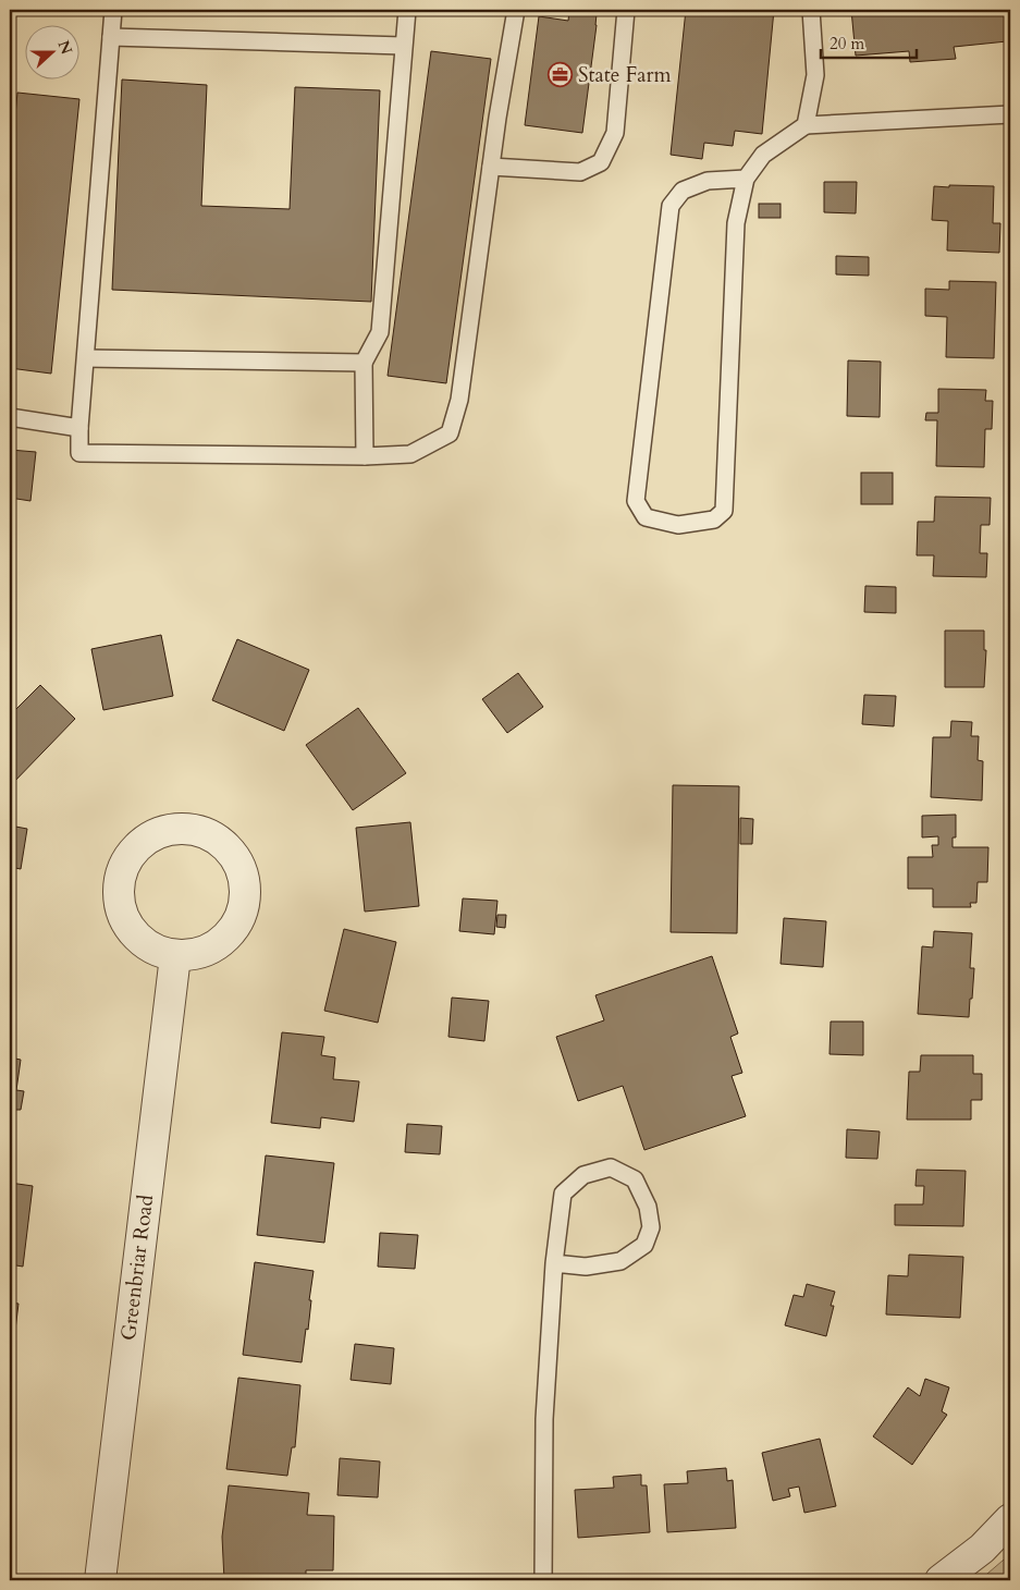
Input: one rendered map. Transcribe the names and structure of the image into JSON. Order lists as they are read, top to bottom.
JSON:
{
  "streets": {
    "street": ["Greenbriar Road"]
  },
  "places": {
    "office": ["State Farm"]
  },
  "scale_bar": "20 m",
  "north": "right"
}
